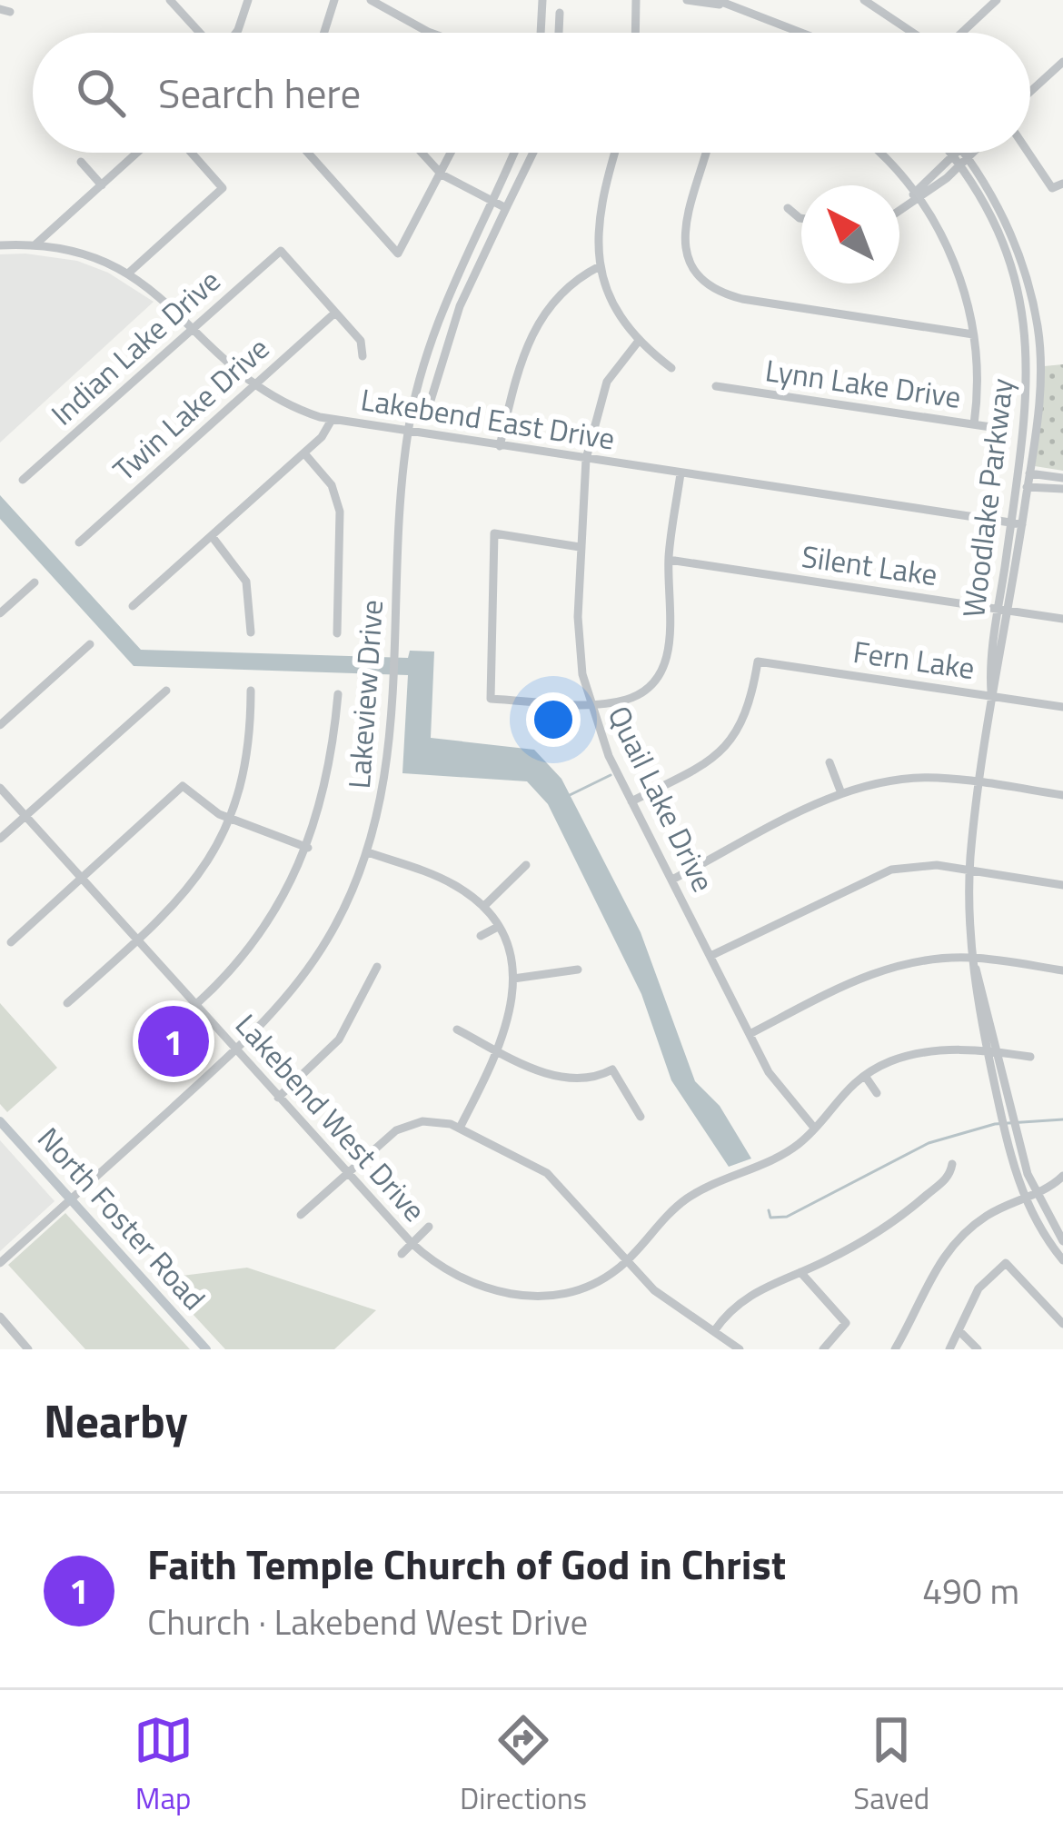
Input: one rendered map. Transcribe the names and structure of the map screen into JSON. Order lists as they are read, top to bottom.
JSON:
{
  "streets": {
    "main road": ["North Foster Road"],
    "street": [
      "Indian Lake Drive",
      "Lynn Lake Drive",
      "Twin Lake Drive",
      "Lakebend East Drive",
      "Woodlake Parkway",
      "Silent Lake",
      "Fern Lake",
      "Lakeview Drive",
      "Quail Lake Drive",
      "Lakebend West Drive"
    ]
  },
  "crossings": [
    ["Indian Lake Drive", "Twin Lake Drive"],
    ["Indian Lake Drive", "Lakebend East Drive"],
    ["Twin Lake Drive", "Lakebend East Drive"],
    ["Lakebend East Drive", "Woodlake Parkway"],
    ["Lakebend East Drive", "Lakeview Drive"],
    ["Lakebend East Drive", "Quail Lake Drive"],
    ["Woodlake Parkway", "Silent Lake"],
    ["Woodlake Parkway", "Fern Lake"],
    ["Woodlake Parkway", "Lakebend West Drive"],
    ["Fern Lake", "Quail Lake Drive"],
    ["Lakeview Drive", "Lakebend West Drive"],
    ["Lakeview Drive", "North Foster Road"],
    ["Quail Lake Drive", "Lakebend West Drive"]
  ],
  "north": "top left",
  "page": {
    "search": "Search here",
    "pins": "1",
    "heading": "Nearby",
    "list": [
      {
        "mark": "1",
        "name": "Faith Temple Church of God in Christ",
        "note": "Church · Lakebend West Drive",
        "value": "490 m"
      }
    ],
    "nav": ["Map", "Directions", "Saved"]
  }
}
